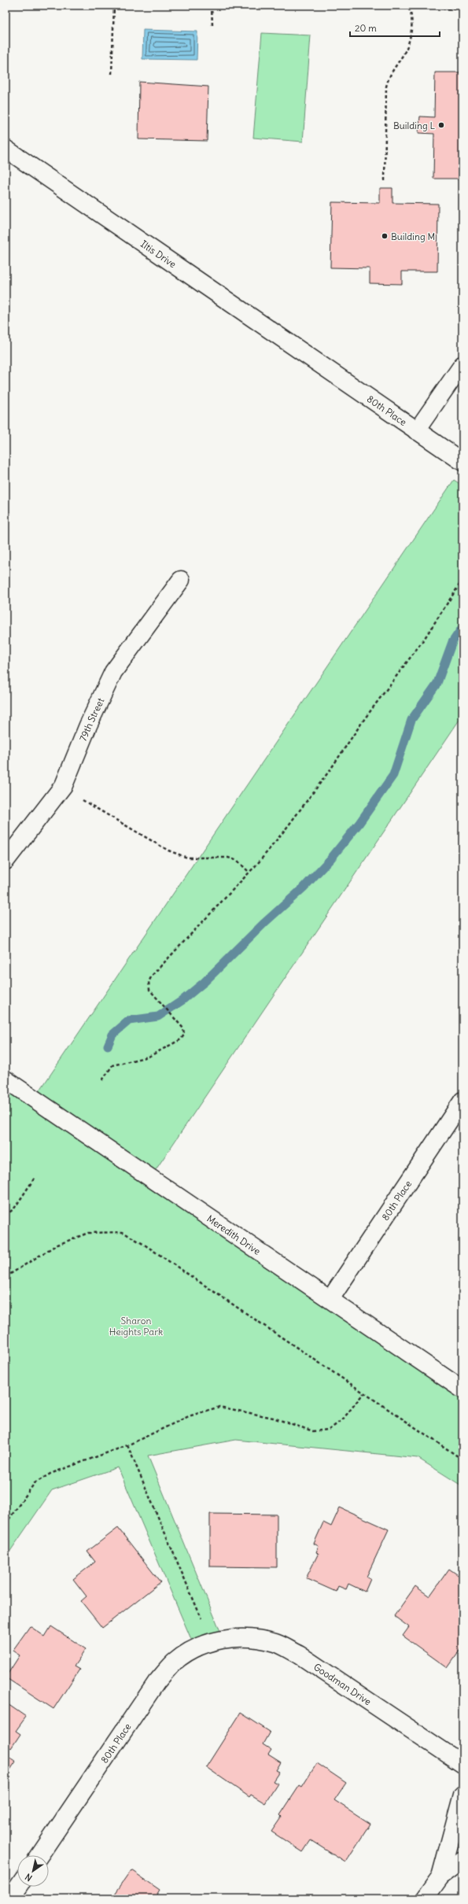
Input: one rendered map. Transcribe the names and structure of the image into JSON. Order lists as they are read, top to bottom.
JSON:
{
  "streets": {
    "street": [
      "Iltis Drive",
      "80th Place",
      "79th Street",
      "Meredith Drive",
      "Goodman Drive"
    ]
  },
  "crossings": [
    ["Iltis Drive", "80th Place"],
    ["80th Place", "Meredith Drive"],
    ["80th Place", "Goodman Drive"]
  ],
  "parks": ["Sharon Heights Park"],
  "places": ["Building L", "Building M"],
  "scale_bar": "20 m",
  "north": "bottom left"
}
